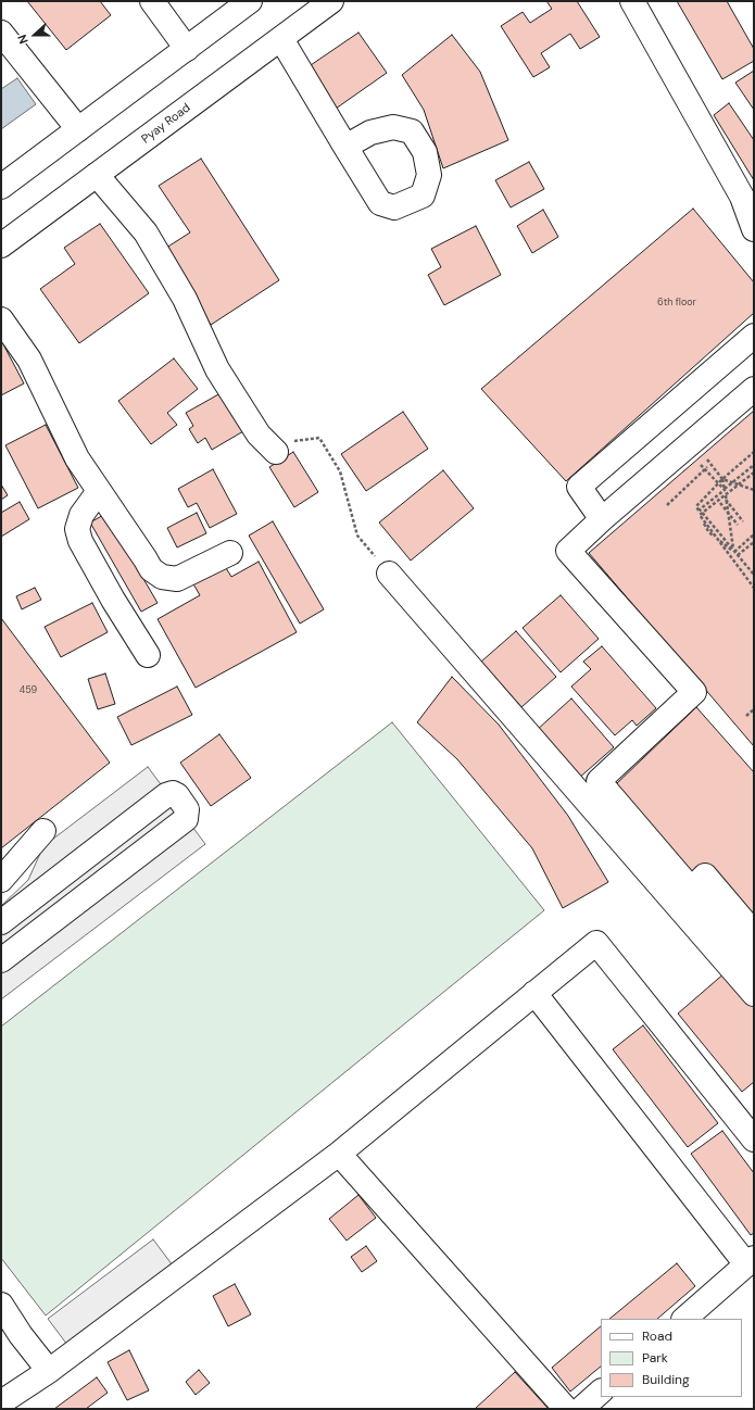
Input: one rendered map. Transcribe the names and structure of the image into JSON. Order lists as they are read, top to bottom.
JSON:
{
  "streets": {
    "main road": ["Pyay Road"]
  },
  "house_numbers": ["6th floor", "459"],
  "legend": ["Road", "Park", "Building"],
  "north": "left"
}
